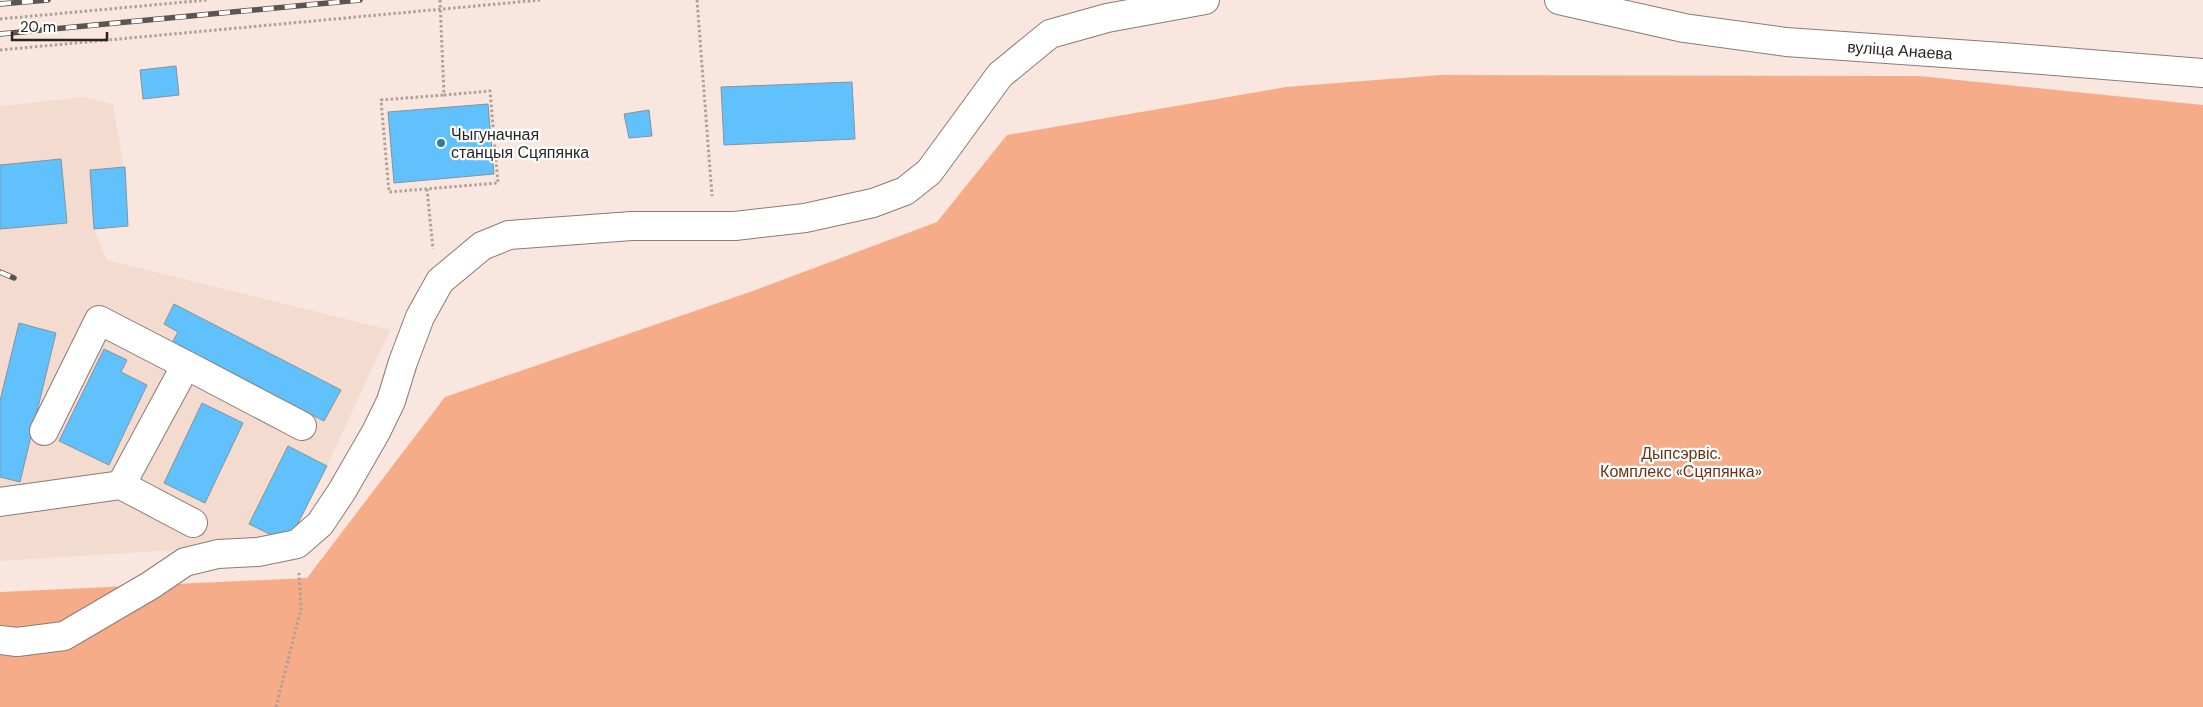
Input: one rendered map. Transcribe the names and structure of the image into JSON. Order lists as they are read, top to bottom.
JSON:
{
  "streets": {
    "lane": ["вуліца Анаева"]
  },
  "parks": ["Дыпсэрвіс. Комплекс «Сцяпянка»"],
  "places": ["Чыгуначная станцыя Сцяпянка"],
  "scale_bar": "20 m"
}
